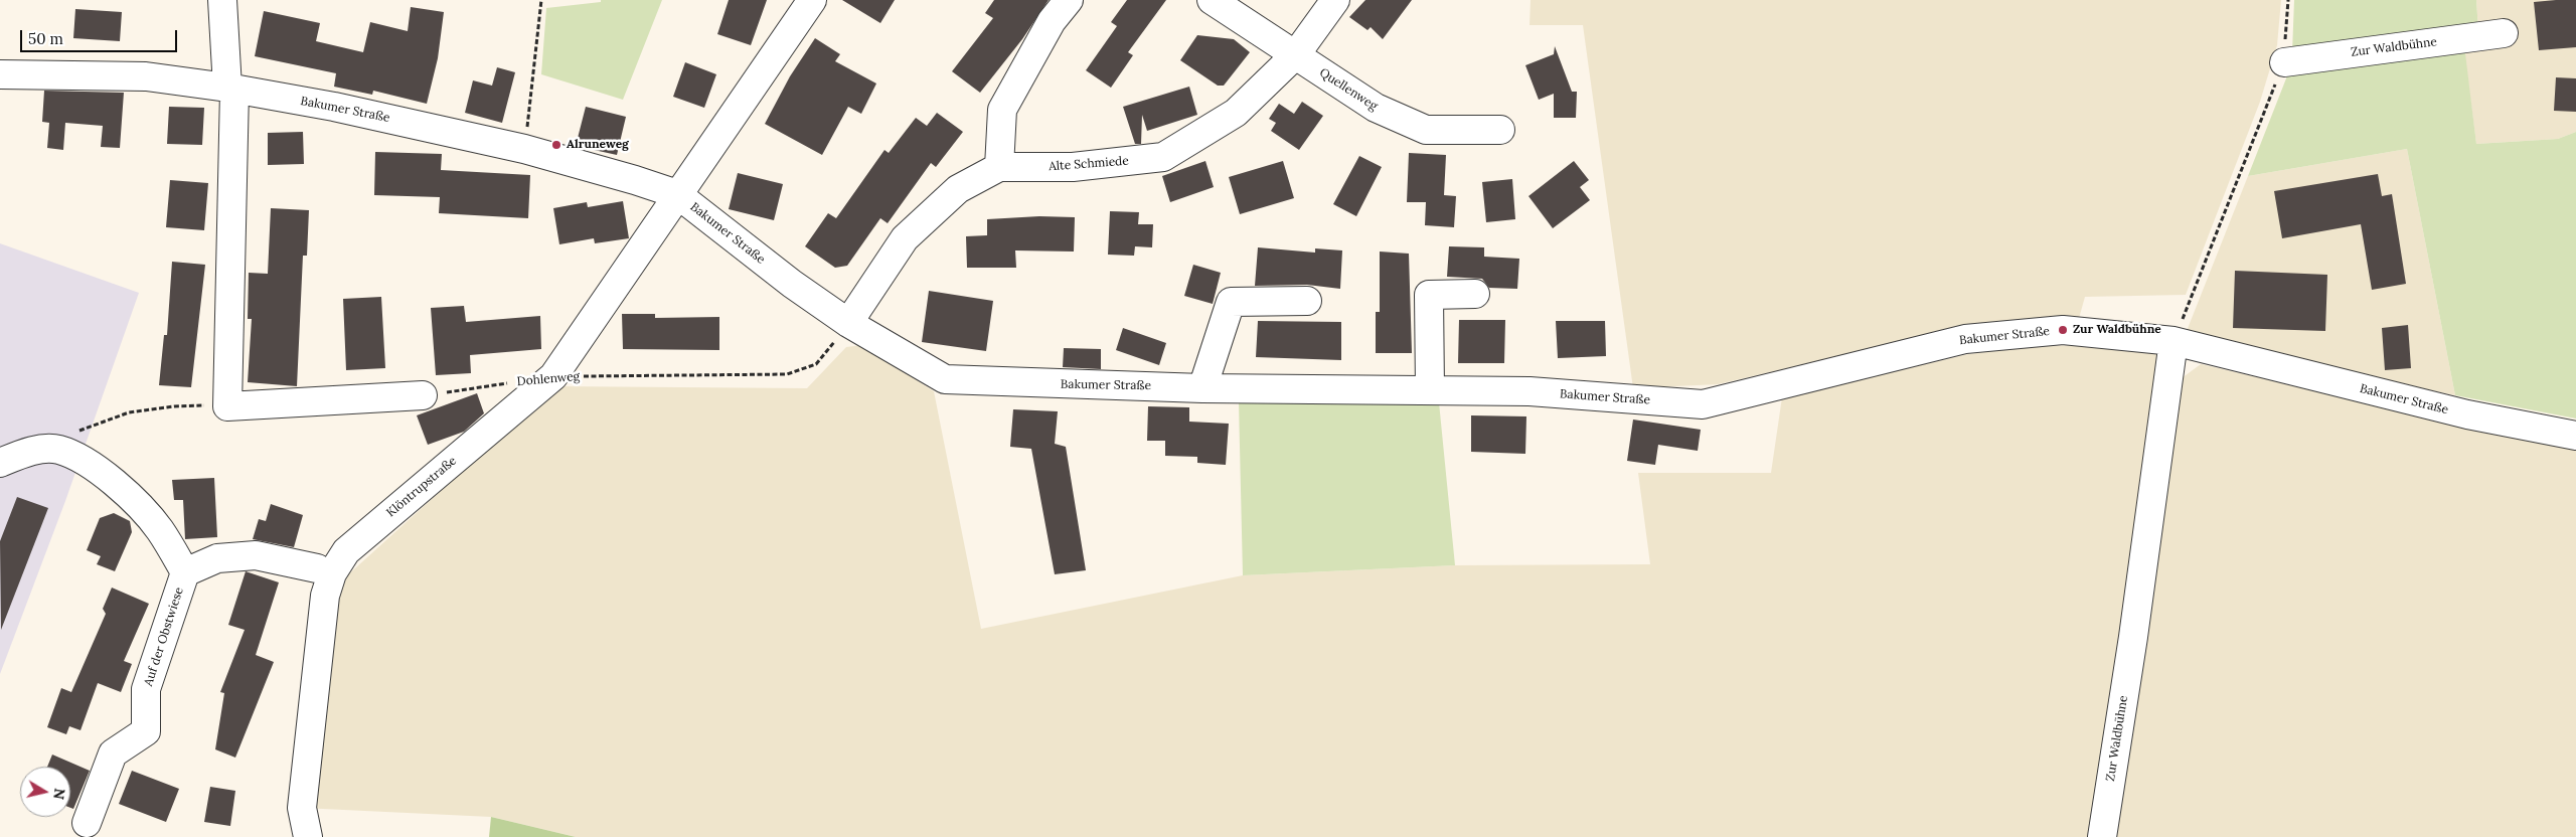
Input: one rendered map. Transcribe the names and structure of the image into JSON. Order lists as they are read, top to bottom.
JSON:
{
  "streets": {
    "street": [
      "Zur Waldbühne",
      "Quellenweg",
      "Bakumer Straße",
      "Alte Schmiede",
      "Klöntrupstraße",
      "Auf der Obstwiese"
    ],
    "path": ["Dohlenweg"]
  },
  "crossings": [
    ["Zur Waldbühne", "Bakumer Straße"],
    ["Quellenweg", "Alte Schmiede"],
    ["Bakumer Straße", "Alte Schmiede"],
    ["Bakumer Straße", "Dohlenweg"],
    ["Bakumer Straße", "Klöntrupstraße"],
    ["Alte Schmiede", "Dohlenweg"],
    ["Dohlenweg", "Klöntrupstraße"]
  ],
  "places": ["Alruneweg", "Zur Waldbühne"],
  "scale_bar": "50 m",
  "north": "right"
}
